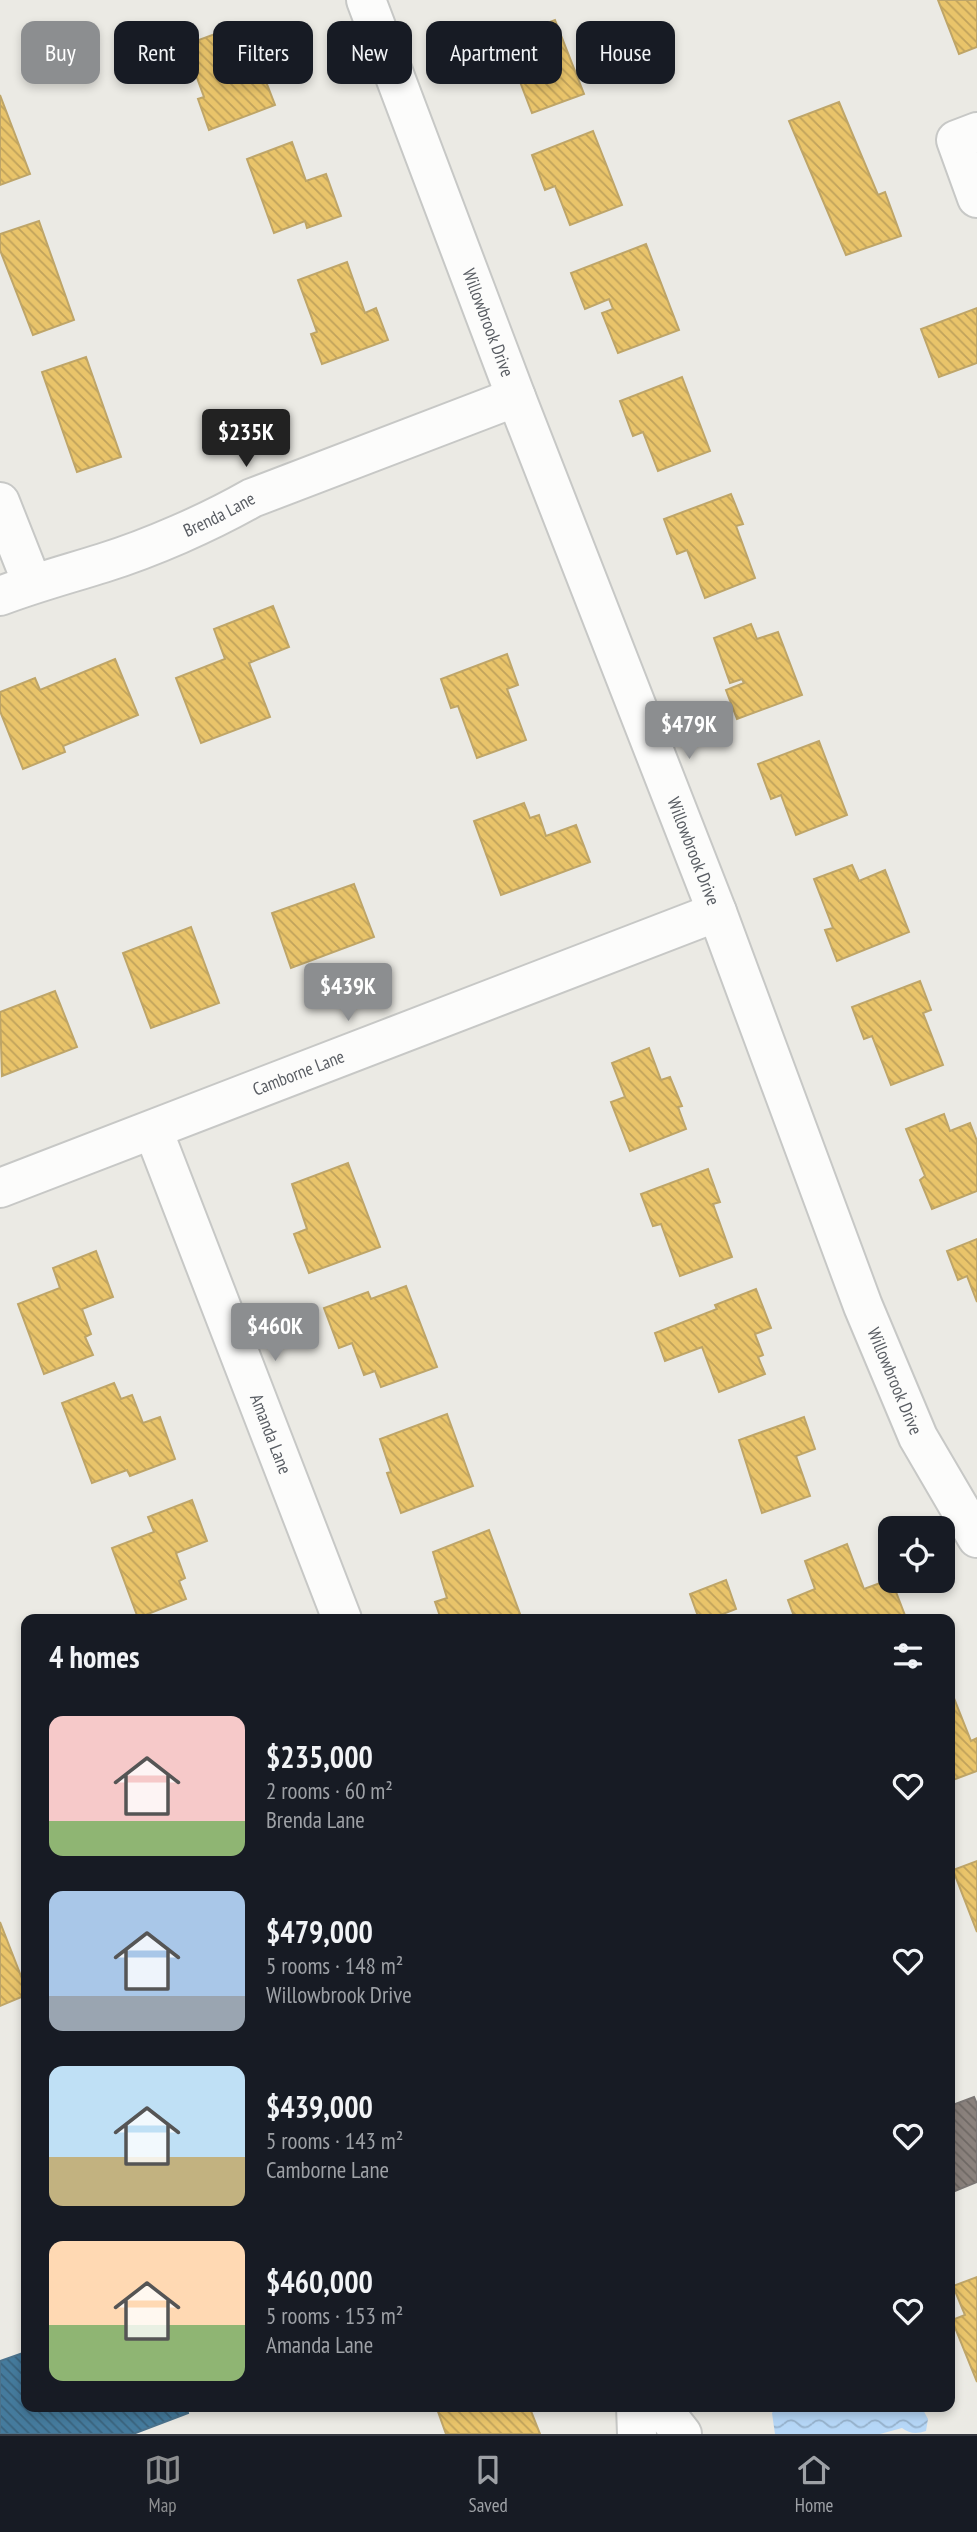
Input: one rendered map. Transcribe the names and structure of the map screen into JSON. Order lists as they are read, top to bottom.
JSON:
{
  "streets": {
    "street": [
      "Willowbrook Drive",
      "Brenda Lane",
      "Camborne Lane",
      "Amanda Lane"
    ]
  },
  "crossings": [
    ["Willowbrook Drive", "Brenda Lane"],
    ["Willowbrook Drive", "Camborne Lane"],
    ["Camborne Lane", "Amanda Lane"]
  ],
  "page": {
    "chip": [
      "Buy",
      "Rent",
      "Filters",
      "New",
      "Apartment",
      "House"
    ],
    "price": [
      "$235K",
      "$479K",
      "$439K",
      "$460K"
    ],
    "heading": "4 homes",
    "list": [
      {
        "name": "$235,000",
        "note": "2 rooms · 60 m² · Brenda Lane"
      },
      {
        "name": "$479,000",
        "note": "5 rooms · 148 m² · Willowbrook Drive"
      },
      {
        "name": "$439,000",
        "note": "5 rooms · 143 m² · Camborne Lane"
      },
      {
        "name": "$460,000",
        "note": "5 rooms · 153 m² · Amanda Lane"
      }
    ],
    "tabs": ["Map", "Saved", "Home"]
  }
}
